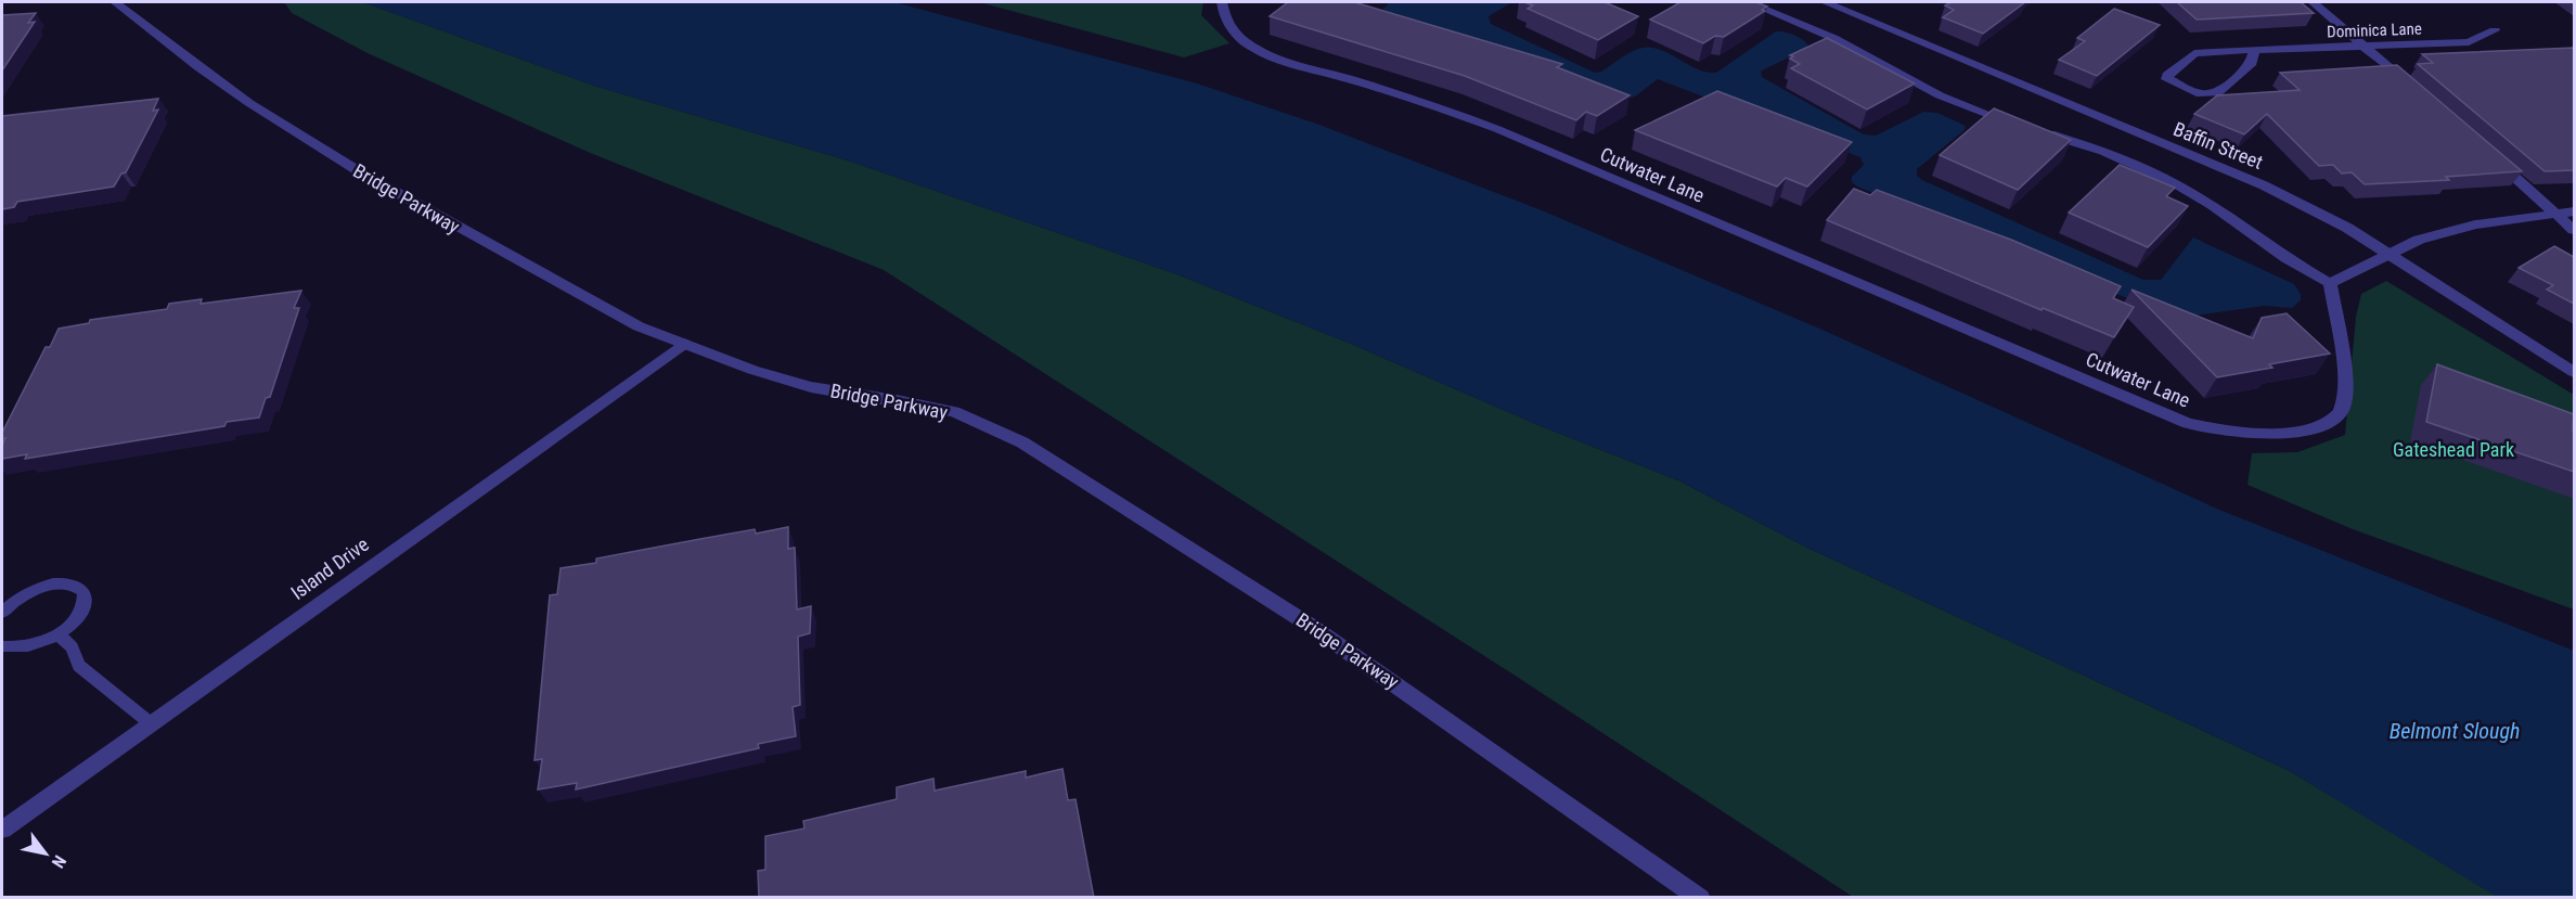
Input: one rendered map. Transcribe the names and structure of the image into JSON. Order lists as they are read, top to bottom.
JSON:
{
  "streets": {
    "street": [
      "Dominica Lane",
      "Baffin Street",
      "Cutwater Lane",
      "Bridge Parkway",
      "Island Drive"
    ]
  },
  "crossings": [
    ["Bridge Parkway", "Island Drive"]
  ],
  "water": ["Belmont Slough"],
  "parks": ["Gateshead Park"],
  "north": "bottom right"
}
